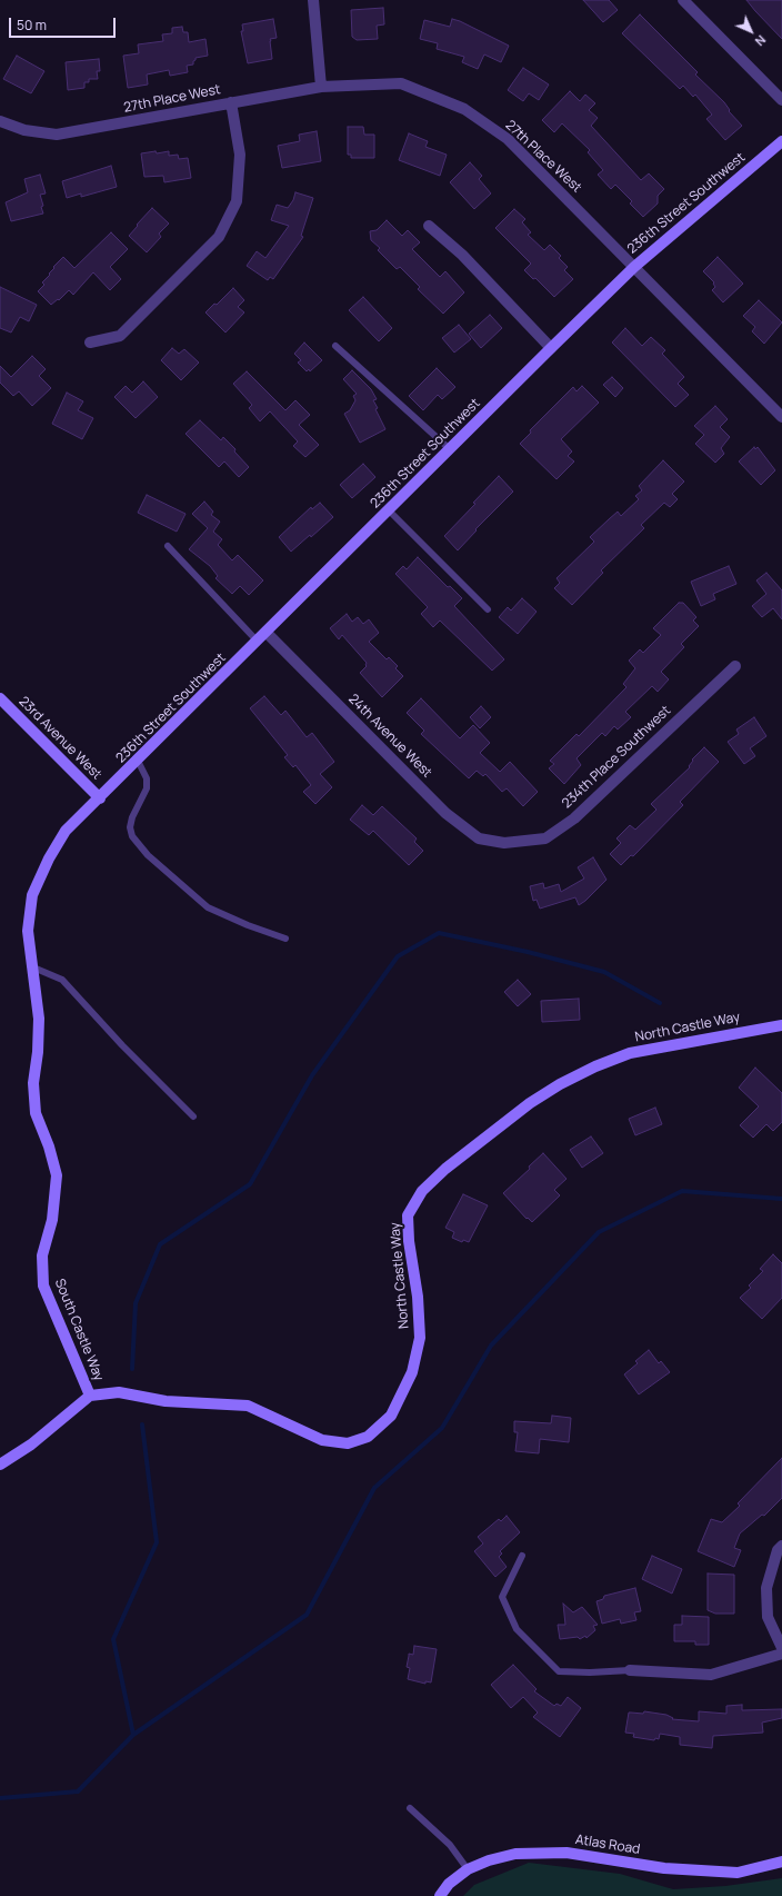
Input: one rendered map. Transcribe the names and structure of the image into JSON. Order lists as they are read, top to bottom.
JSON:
{
  "streets": {
    "street": [
      "27th Place West",
      "236th Street Southwest",
      "24th Avenue West",
      "23rd Avenue West",
      "234th Place Southwest",
      "North Castle Way",
      "South Castle Way",
      "Atlas Road"
    ]
  },
  "crossings": [
    ["27th Place West", "236th Street Southwest"],
    ["236th Street Southwest", "24th Avenue West"],
    ["236th Street Southwest", "23rd Avenue West"],
    ["236th Street Southwest", "South Castle Way"],
    ["24th Avenue West", "234th Place Southwest"],
    ["23rd Avenue West", "South Castle Way"],
    ["North Castle Way", "South Castle Way"]
  ],
  "scale_bar": "50 m",
  "north": "bottom right"
}
